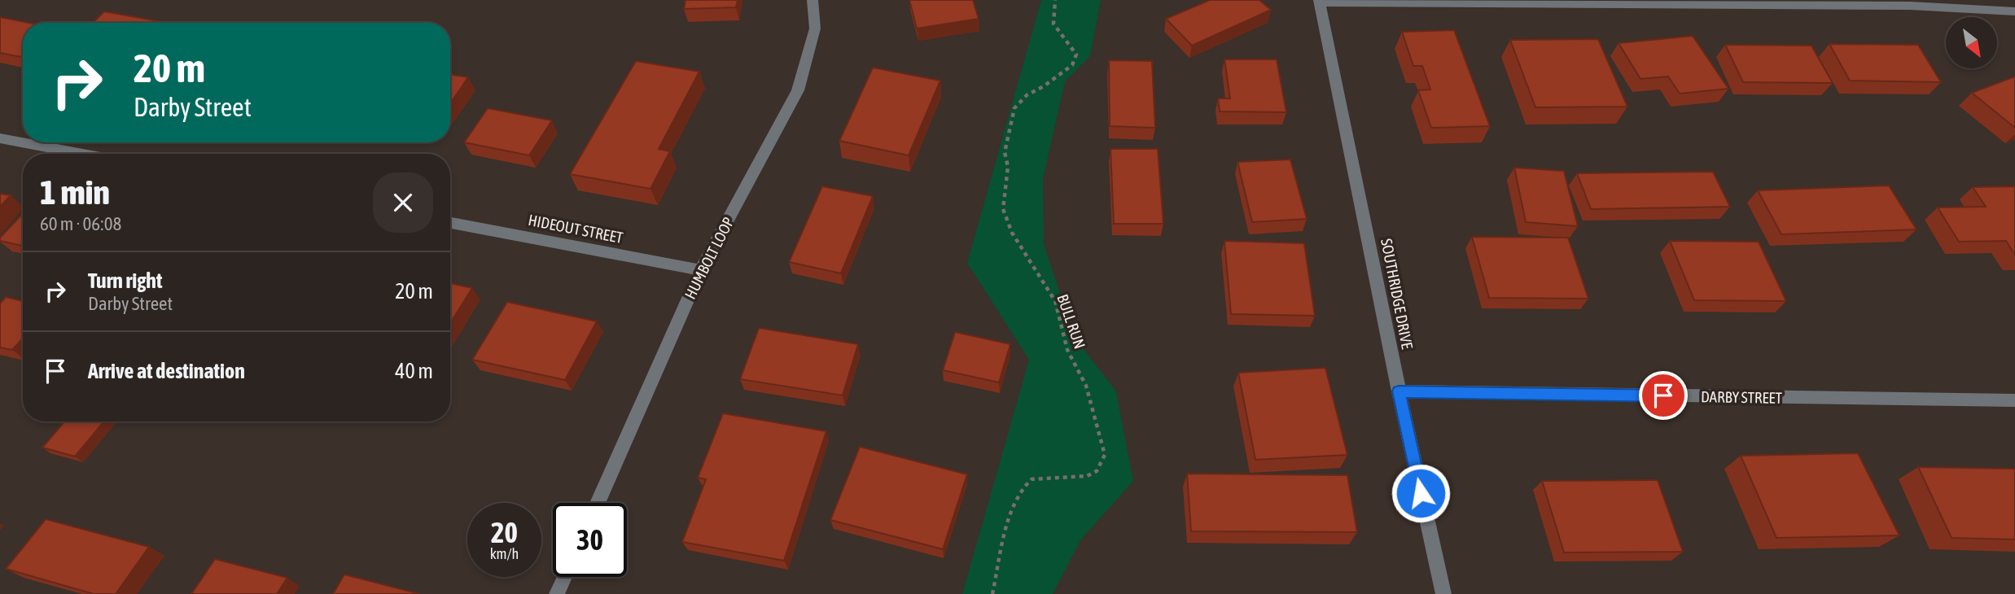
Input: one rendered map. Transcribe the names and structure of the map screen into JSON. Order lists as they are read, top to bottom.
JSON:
{
  "streets": {
    "street": [
      "HIDEOUT STREET",
      "HUMBOLT LOOP",
      "SOUTHRIDGE DRIVE",
      "DARBY STREET"
    ],
    "path": ["BULL RUN"]
  },
  "crossings": [
    ["HIDEOUT STREET", "HUMBOLT LOOP"],
    ["SOUTHRIDGE DRIVE", "DARBY STREET"]
  ],
  "north": "bottom right",
  "page": {
    "turn": ["20 m", "Darby Street"],
    "heading": ["1 min", "60 m · 06:08"],
    "list": [
      {
        "name": "Turn right",
        "note": "Darby Street",
        "value": "20 m"
      },
      {
        "name": "Arrive at destination",
        "value": "40 m"
      }
    ],
    "speed": "20 km/h",
    "limit": "30"
  }
}
